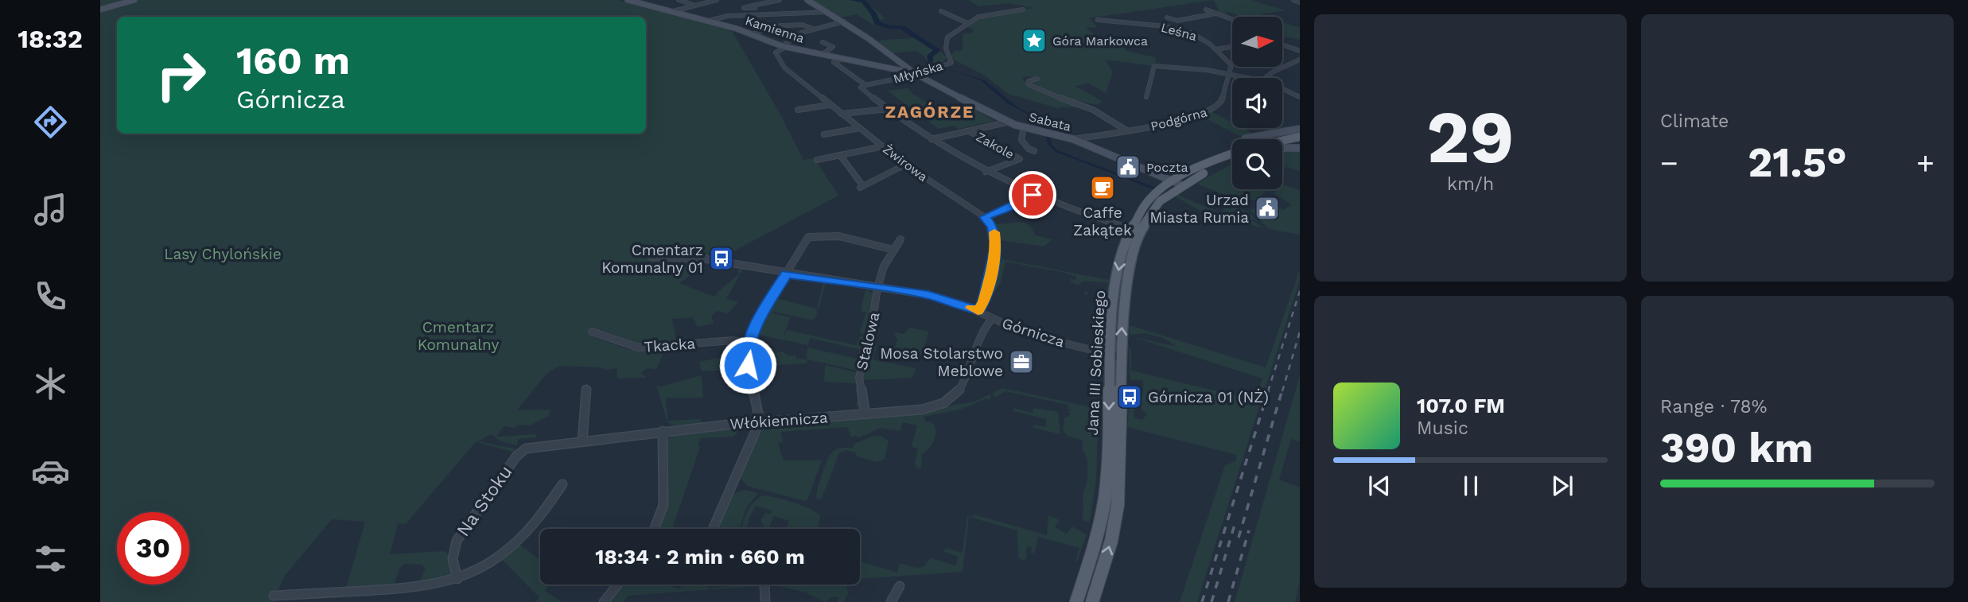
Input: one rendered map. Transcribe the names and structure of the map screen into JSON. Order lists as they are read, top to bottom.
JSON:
{
  "streets": {
    "main road": ["Jana III Sobieskiego"],
    "street": [
      "Kamienna",
      "Leśna",
      "Młyńska",
      "Podgórna",
      "Sabata",
      "Zakole",
      "Żwirowa",
      "Górnicza",
      "Stalowa",
      "Tkacka",
      "Włókiennicza",
      "Na Stoku"
    ]
  },
  "crossings": [
    ["Kamienna", "Młyńska"],
    ["Kamienna", "Sabata"],
    ["Kamienna", "Żwirowa"],
    ["Leśna", "Podgórna"],
    ["Młyńska", "Sabata"],
    ["Podgórna", "Sabata"],
    ["Sabata", "Jana III Sobieskiego"],
    ["Górnicza", "Stalowa"],
    ["Górnicza", "Jana III Sobieskiego"],
    ["Górnicza", "Włókiennicza"],
    ["Stalowa", "Włókiennicza"],
    ["Włókiennicza", "Na Stoku"]
  ],
  "districts": ["ZAGÓRZE"],
  "parks": ["Lasy Chylońskie", "Cmentarz Komunalny"],
  "places": {
    "place": ["Góra Markowca"],
    "public building": ["Poczta", "Urzad Miasta Rumia"],
    "cafe": ["Caffe Zakątek"],
    "bus stop": ["Cmentarz Komunalny 01", "Górnicza 01 (NŻ)"],
    "office": ["Mosa Stolarstwo Meblowe"]
  },
  "north": "right",
  "page": {
    "tabs": "18:32",
    "tile": [
      ["29", "km/h"],
      "Climate",
      ["Range · 78%", "390 km"]
    ],
    "turn": ["160 m", "Górnicza"],
    "heat": ["−", "21.5°", "+"],
    "song": ["107.0 FM", "Music"],
    "limit": "30",
    "trip": "18:34 · 2 min · 660 m"
  }
}
